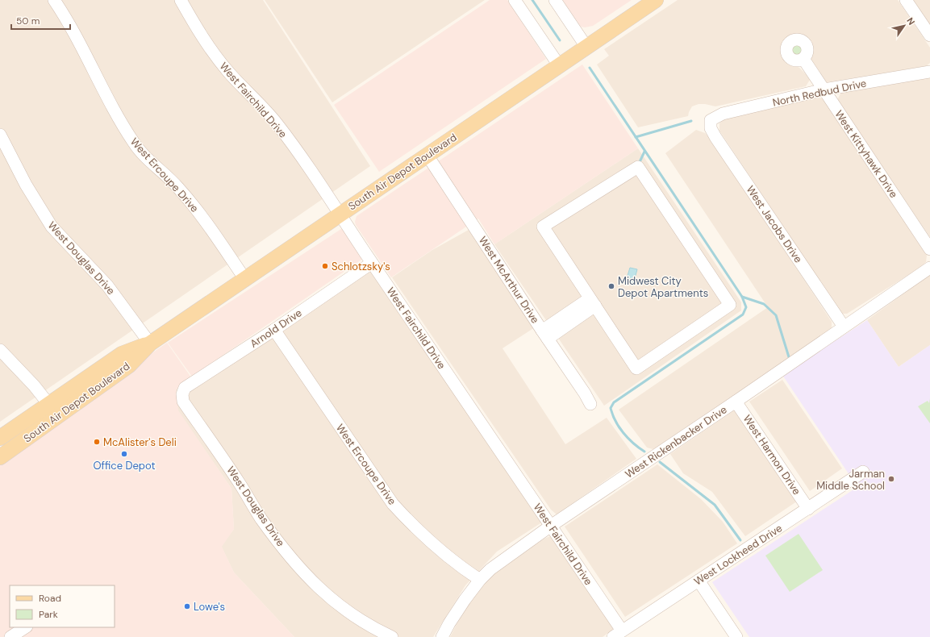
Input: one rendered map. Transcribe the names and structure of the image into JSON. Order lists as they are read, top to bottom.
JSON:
{
  "streets": {
    "main road": ["South Air Depot Boulevard"],
    "street": [
      "North Redbud Drive",
      "West Fairchild Drive",
      "West Kittyhawk Drive",
      "West Ercoupe Drive",
      "West Jacobs Drive",
      "West Douglas Drive",
      "West McArthur Drive",
      "Arnold Drive",
      "West Rickenbacker Drive",
      "West Harmon Drive",
      "West Lockheed Drive"
    ]
  },
  "crossings": [
    ["North Redbud Drive", "West Kittyhawk Drive"],
    ["North Redbud Drive", "West Jacobs Drive"],
    ["West Fairchild Drive", "South Air Depot Boulevard"],
    ["West Fairchild Drive", "Arnold Drive"],
    ["West Fairchild Drive", "West Rickenbacker Drive"],
    ["West Fairchild Drive", "West Lockheed Drive"],
    ["South Air Depot Boulevard", "West Ercoupe Drive"],
    ["South Air Depot Boulevard", "West Douglas Drive"],
    ["South Air Depot Boulevard", "West McArthur Drive"],
    ["West Ercoupe Drive", "Arnold Drive"],
    ["West Ercoupe Drive", "West Rickenbacker Drive"],
    ["West Jacobs Drive", "West Rickenbacker Drive"],
    ["West Douglas Drive", "Arnold Drive"],
    ["West Rickenbacker Drive", "West Harmon Drive"],
    ["West Harmon Drive", "West Lockheed Drive"]
  ],
  "places": [
    "Schlotzsky's",
    "Midwest City Depot Apartments",
    "McAlister's Deli",
    "Office Depot",
    "Jarman Middle School",
    "Lowe's"
  ],
  "legend": ["Road", "Park"],
  "scale_bar": "50 m",
  "north": "top right"
}
